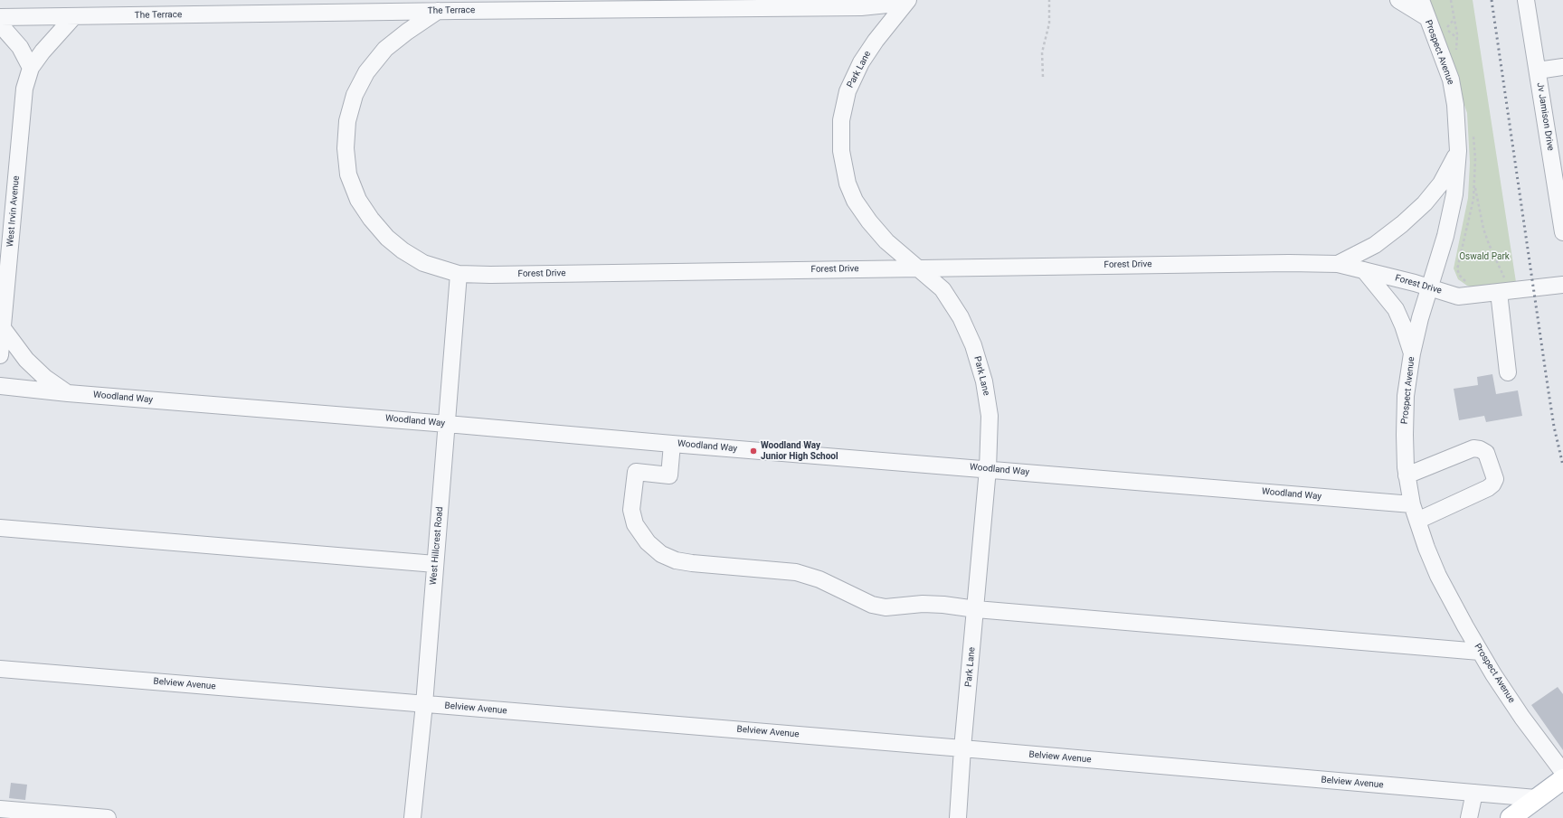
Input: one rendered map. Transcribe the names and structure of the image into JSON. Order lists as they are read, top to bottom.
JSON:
{
  "streets": {
    "street": [
      "The Terrace",
      "Prospect Avenue",
      "Park Lane",
      "Jv Jamison Drive",
      "West Irvin Avenue",
      "Forest Drive",
      "Woodland Way",
      "West Hillcrest Road",
      "Belview Avenue"
    ]
  },
  "crossings": [
    ["The Terrace", "West Irvin Avenue"],
    ["The Terrace", "Forest Drive"],
    ["Prospect Avenue", "Forest Drive"],
    ["Prospect Avenue", "Woodland Way"],
    ["Park Lane", "Forest Drive"],
    ["Park Lane", "Woodland Way"],
    ["Park Lane", "Belview Avenue"],
    ["Forest Drive", "West Hillcrest Road"],
    ["Woodland Way", "West Hillcrest Road"],
    ["West Hillcrest Road", "Belview Avenue"]
  ],
  "parks": ["Oswald Park"],
  "places": ["Woodland Way Junior High School"]
}
